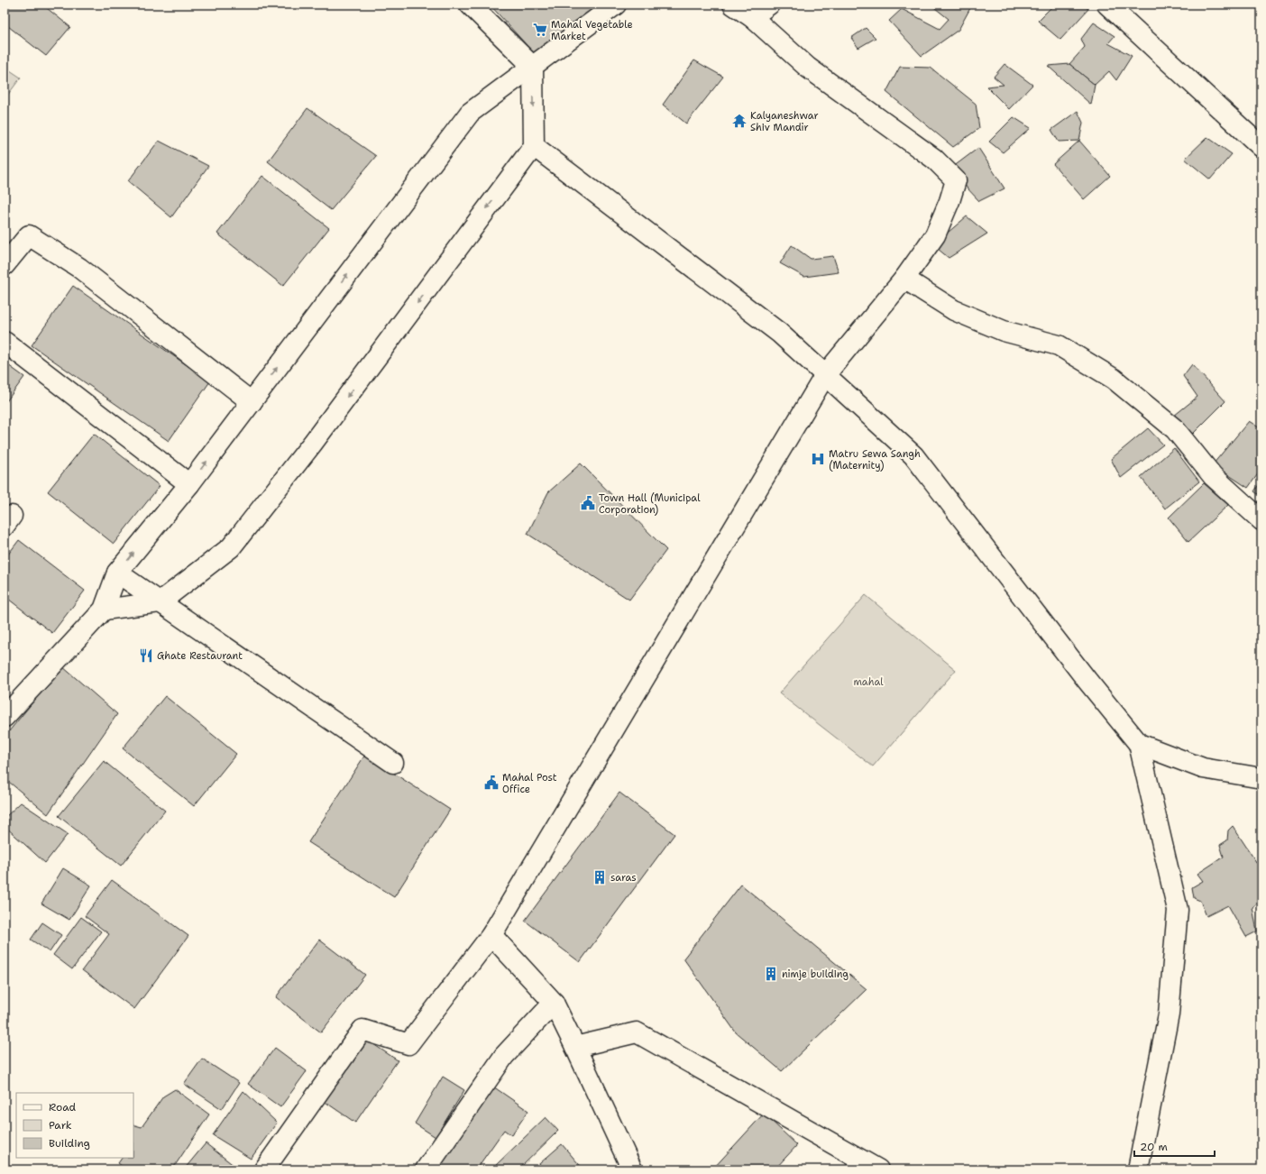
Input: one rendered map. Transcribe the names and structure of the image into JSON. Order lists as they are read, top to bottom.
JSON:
{
  "parks": ["mahal"],
  "places": {
    "supermarket": ["Mahal Vegetable Market"],
    "temple": ["Kalyaneshwar Shiv Mandir"],
    "hospital": ["Matru Sewa Sangh (Maternity)"],
    "public building": ["Town Hall (Municipal Corporation)", "Mahal Post Office"],
    "restaurant": ["Ghate Restaurant"],
    "building": ["saras", "nimje building"]
  },
  "legend": ["Road", "Park", "Building"],
  "scale_bar": "20 m"
}
